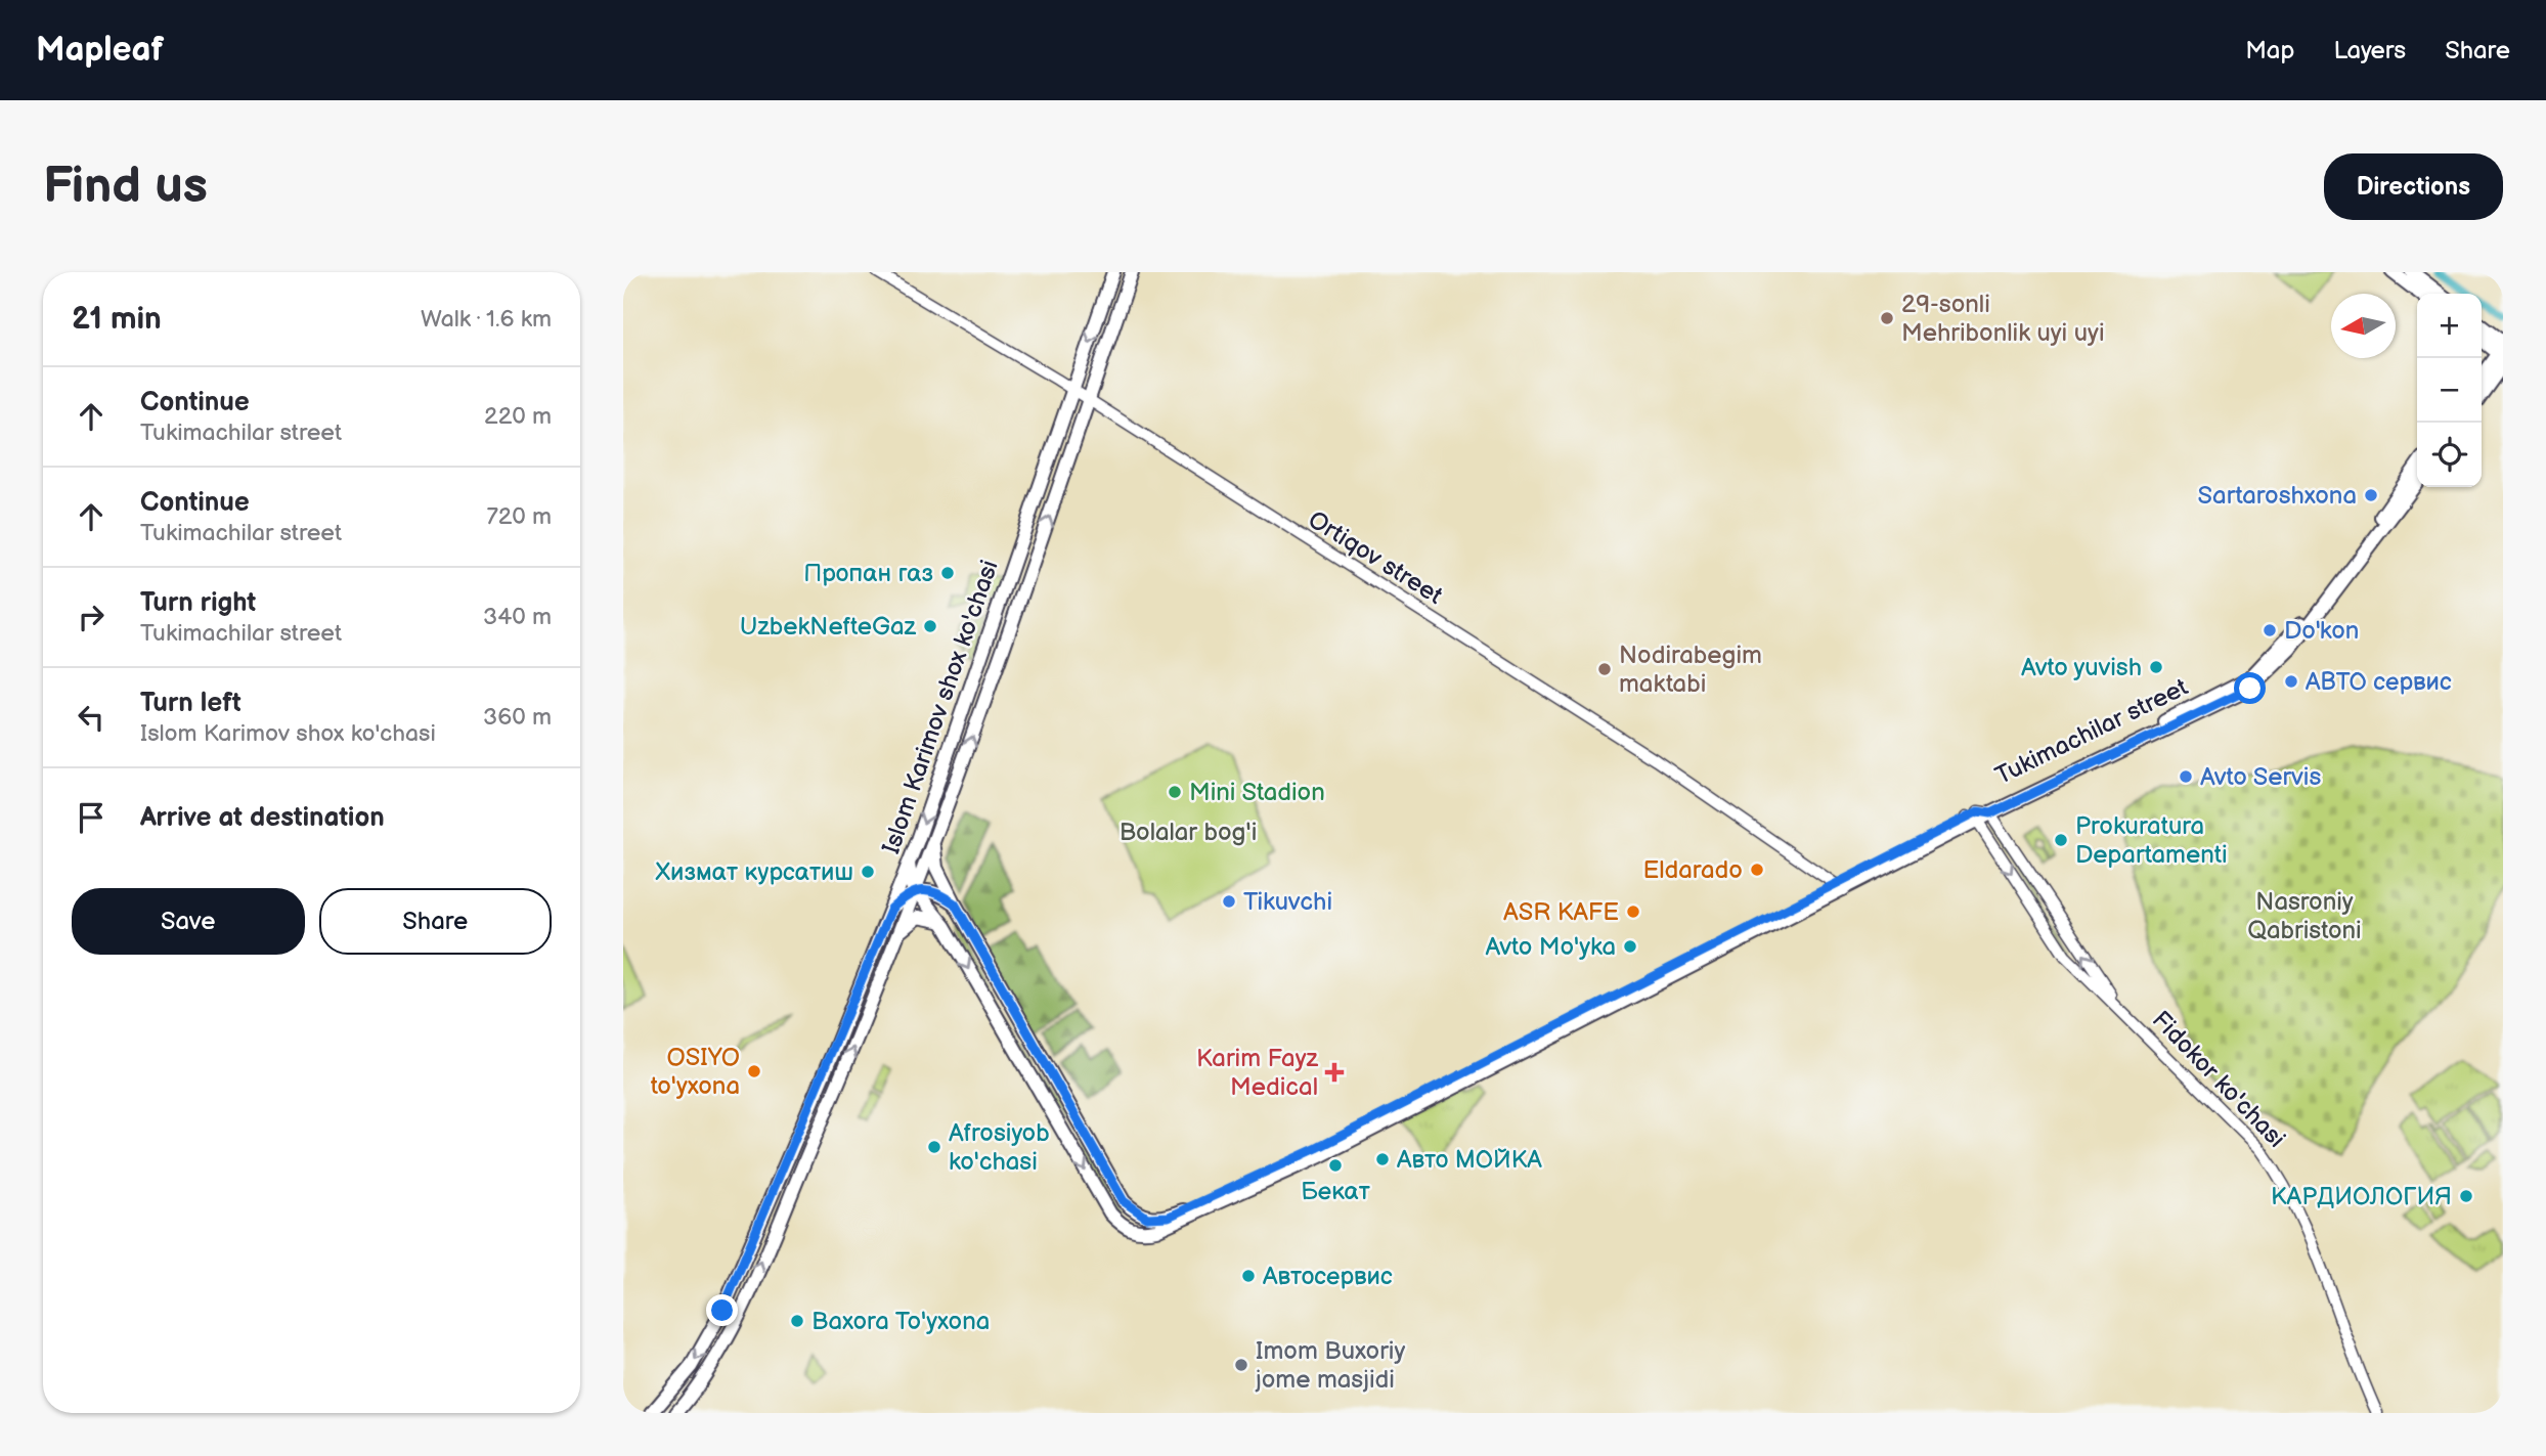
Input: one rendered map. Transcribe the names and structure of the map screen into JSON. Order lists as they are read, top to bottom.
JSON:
{
  "streets": {
    "main road": ["Islom Karimov shox ko'chasi", "Tukimachilar street"],
    "street": ["Ortiqov street", "Fidokor ko'chasi"]
  },
  "crossings": [
    ["Ortiqov street", "Islom Karimov shox ko'chasi"],
    ["Ortiqov street", "Tukimachilar street"],
    ["Islom Karimov shox ko'chasi", "Tukimachilar street"],
    ["Tukimachilar street", "Fidokor ko'chasi"]
  ],
  "parks": ["Bolalar bog'i", "Nasroniy Qabristoni"],
  "places": {
    "other": [
      "29-sonli Mehribonlik uyi uyi",
      "Sartaroshxona",
      "Пропан газ",
      "UzbekNefteGaz",
      "Do'kon",
      "Avto yuvish",
      "Nodirabegim maktabi",
      "АВТО сервис",
      "Avto Servis",
      "Mini Stadion",
      "Prokuratura Departamenti",
      "Eldarado",
      "Хизмат курсатиш",
      "Tikuvchi",
      "ASR KAFE",
      "Avto Mo'yka",
      "OSIYO to'yxona",
      "Afrosiyob ko'chasi",
      "Авто МОЙКА",
      "Бекат",
      "КАРДИОЛОГИЯ",
      "Автосервис",
      "Baxora To'yxona",
      "Imom Buxoriy jome masjidi"
    ],
    "health": ["Karim Fayz Medical"]
  },
  "north": "left",
  "page": {
    "header": "Mapleaf",
    "nav": ["Map", "Layers", "Share"],
    "buttons": [
      "Directions",
      ["Save", "Share"]
    ],
    "title": "Find us",
    "heading": ["21 min", "Walk · 1.6 km"],
    "map_buttons": ["+", "−"],
    "list": [
      ["Continue", "Tukimachilar street", "220 m"],
      ["Continue", "Tukimachilar street", "720 m"],
      ["Turn right", "Tukimachilar street", "340 m"],
      ["Turn left", "Islom Karimov shox ko'chasi", "360 m"],
      "Arrive at destination"
    ]
  }
}
